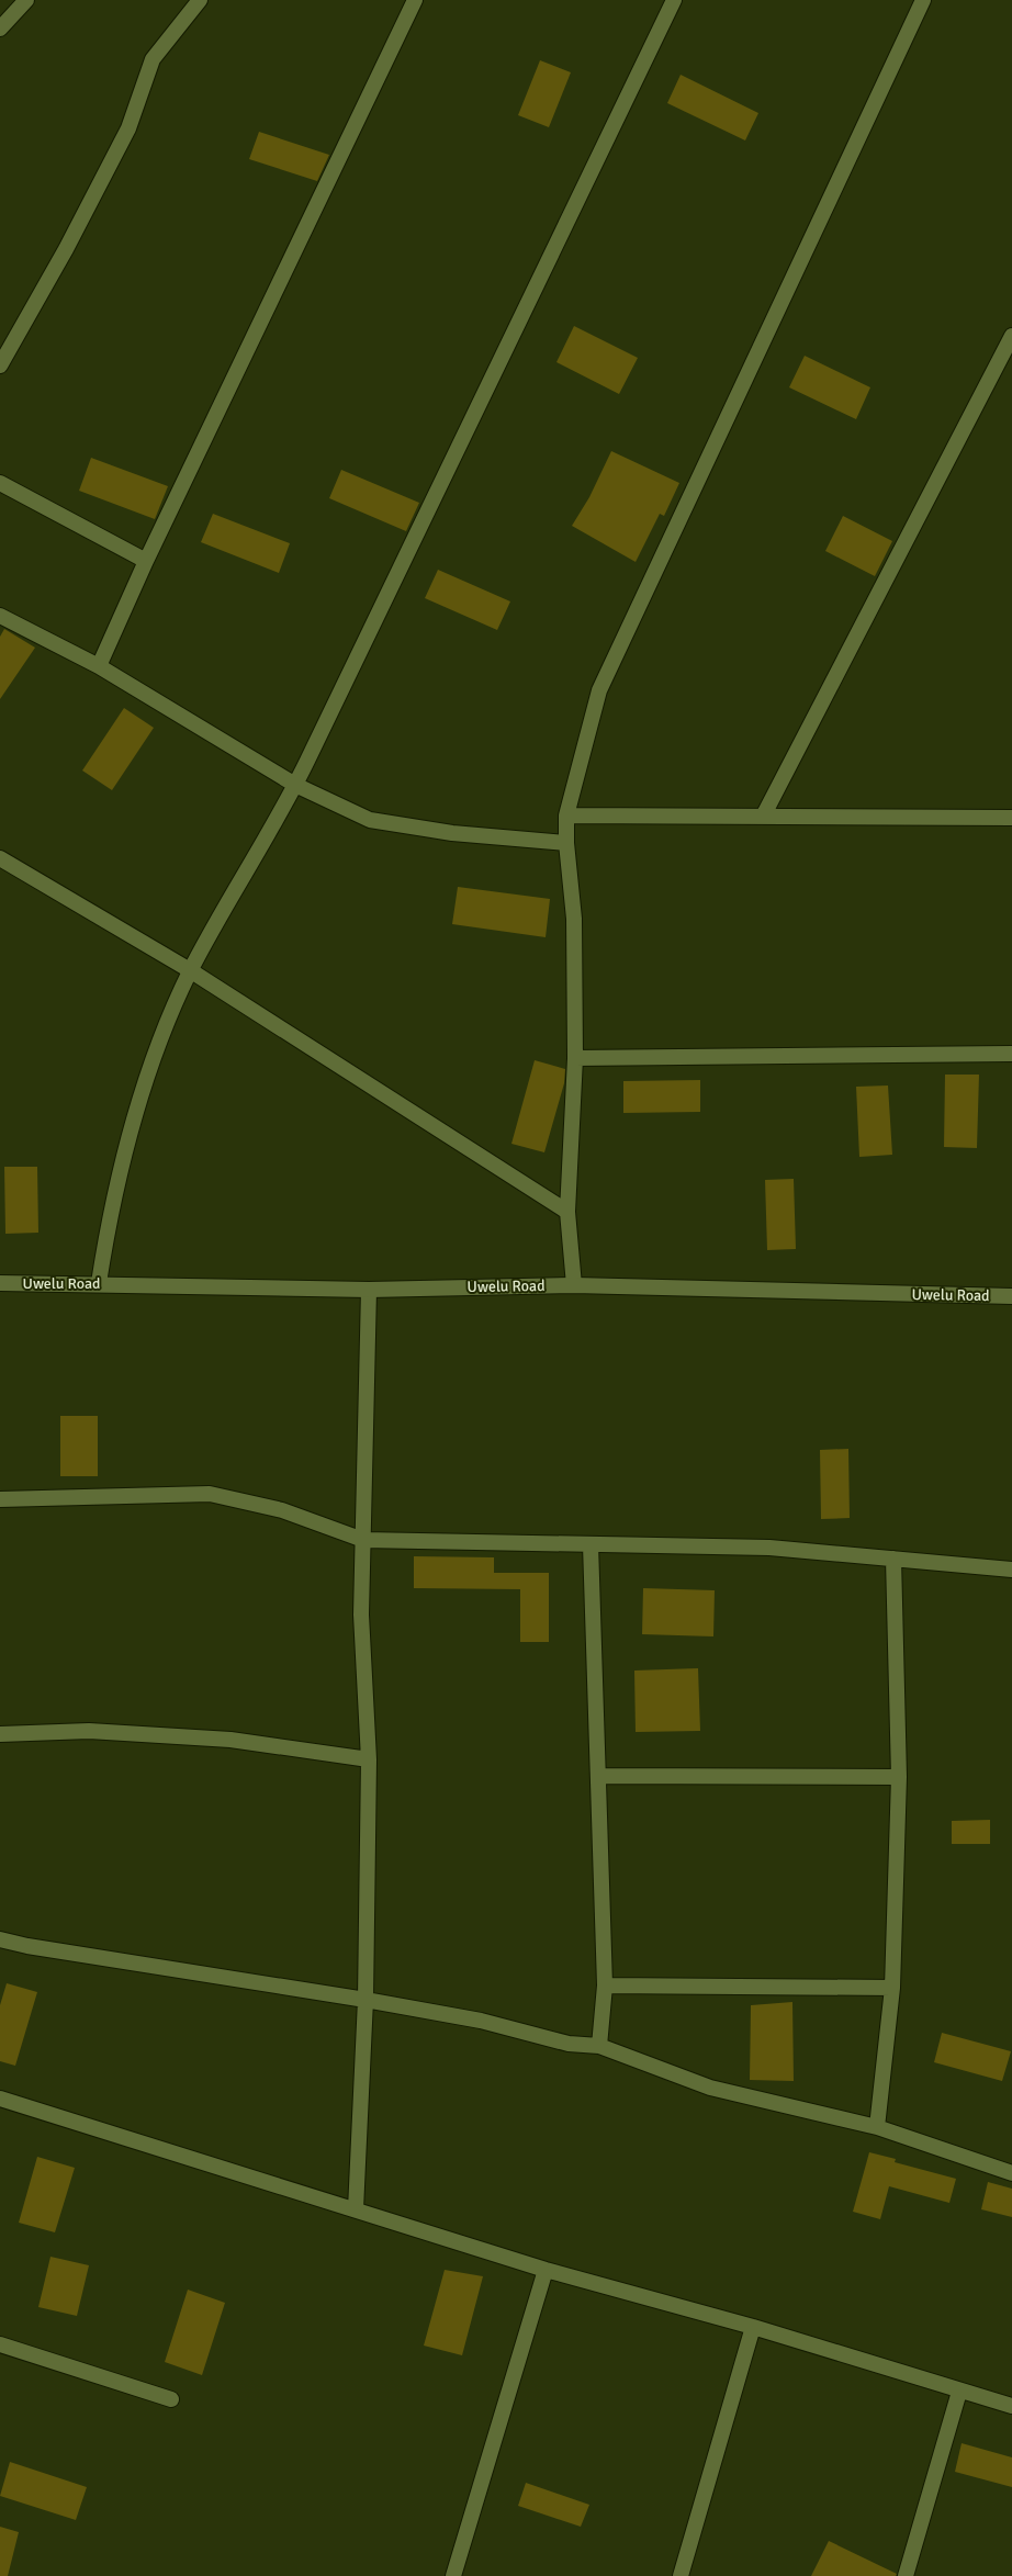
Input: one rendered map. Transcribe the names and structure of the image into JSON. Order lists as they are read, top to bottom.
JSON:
{
  "streets": {
    "street": ["Uwelu Road"]
  }
}
